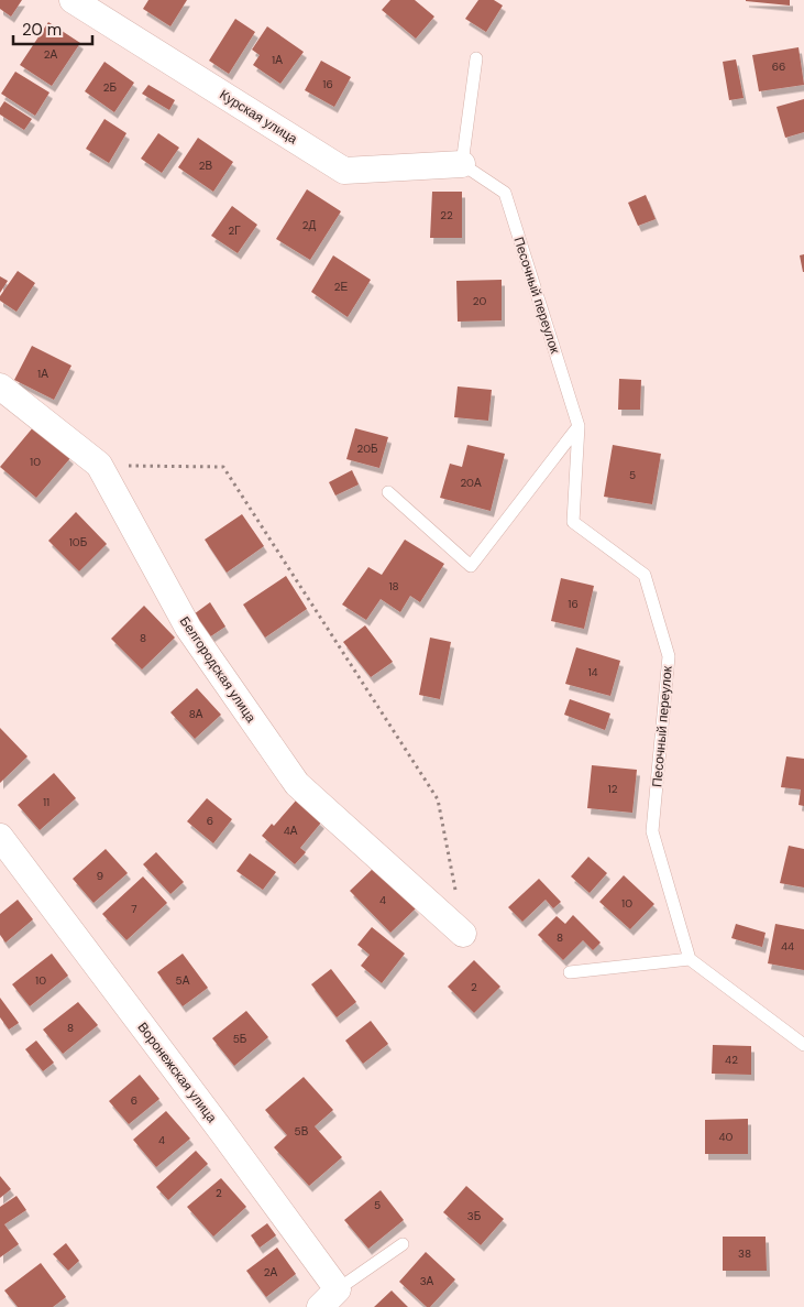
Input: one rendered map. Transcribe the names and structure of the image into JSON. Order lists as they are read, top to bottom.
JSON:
{
  "streets": {
    "street": ["Курская улица", "Белгородская улица", "Воронежская улица"],
    "lane": ["Песочный переулок"]
  },
  "crossings": [
    ["Курская улица", "Песочный переулок"]
  ],
  "house_numbers": [
    "2А",
    "1А",
    "66",
    "16",
    "2Б",
    "2В",
    "22",
    "2Д",
    "2Г",
    "2Е",
    "20",
    "1А",
    "20Б",
    "10",
    "5",
    "20А",
    "10Б",
    "18",
    "16",
    "8",
    "14",
    "8А",
    "12",
    "11",
    "6",
    "4А",
    "9",
    "4",
    "10",
    "7",
    "8",
    "44",
    "10",
    "5А",
    "2",
    "8",
    "5Б",
    "42",
    "6",
    "5В",
    "40",
    "4",
    "2",
    "5",
    "3Б",
    "38",
    "2А",
    "3А"
  ],
  "scale_bar": "20 m"
}
